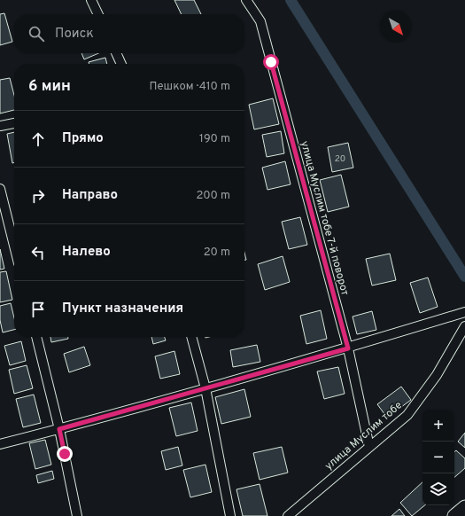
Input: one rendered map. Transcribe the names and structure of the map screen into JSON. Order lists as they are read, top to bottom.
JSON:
{
  "streets": {
    "street": ["улица Муслим тобе 7-й поворот", "улица Муслим тобе"]
  },
  "crossings": [
    ["улица Муслим тобе 7-й поворот", "улица Муслим тобе"]
  ],
  "house_numbers": ["20"],
  "north": "bottom right",
  "page": {
    "search": "Поиск",
    "heading": ["6 мин", "Пешком · 410 m"],
    "list": [
      ["Прямо", "190 m"],
      ["Направо", "200 m"],
      ["Налево", "20 m"],
      "Пункт назначения"
    ],
    "map_buttons": ["+", "−"]
  }
}
